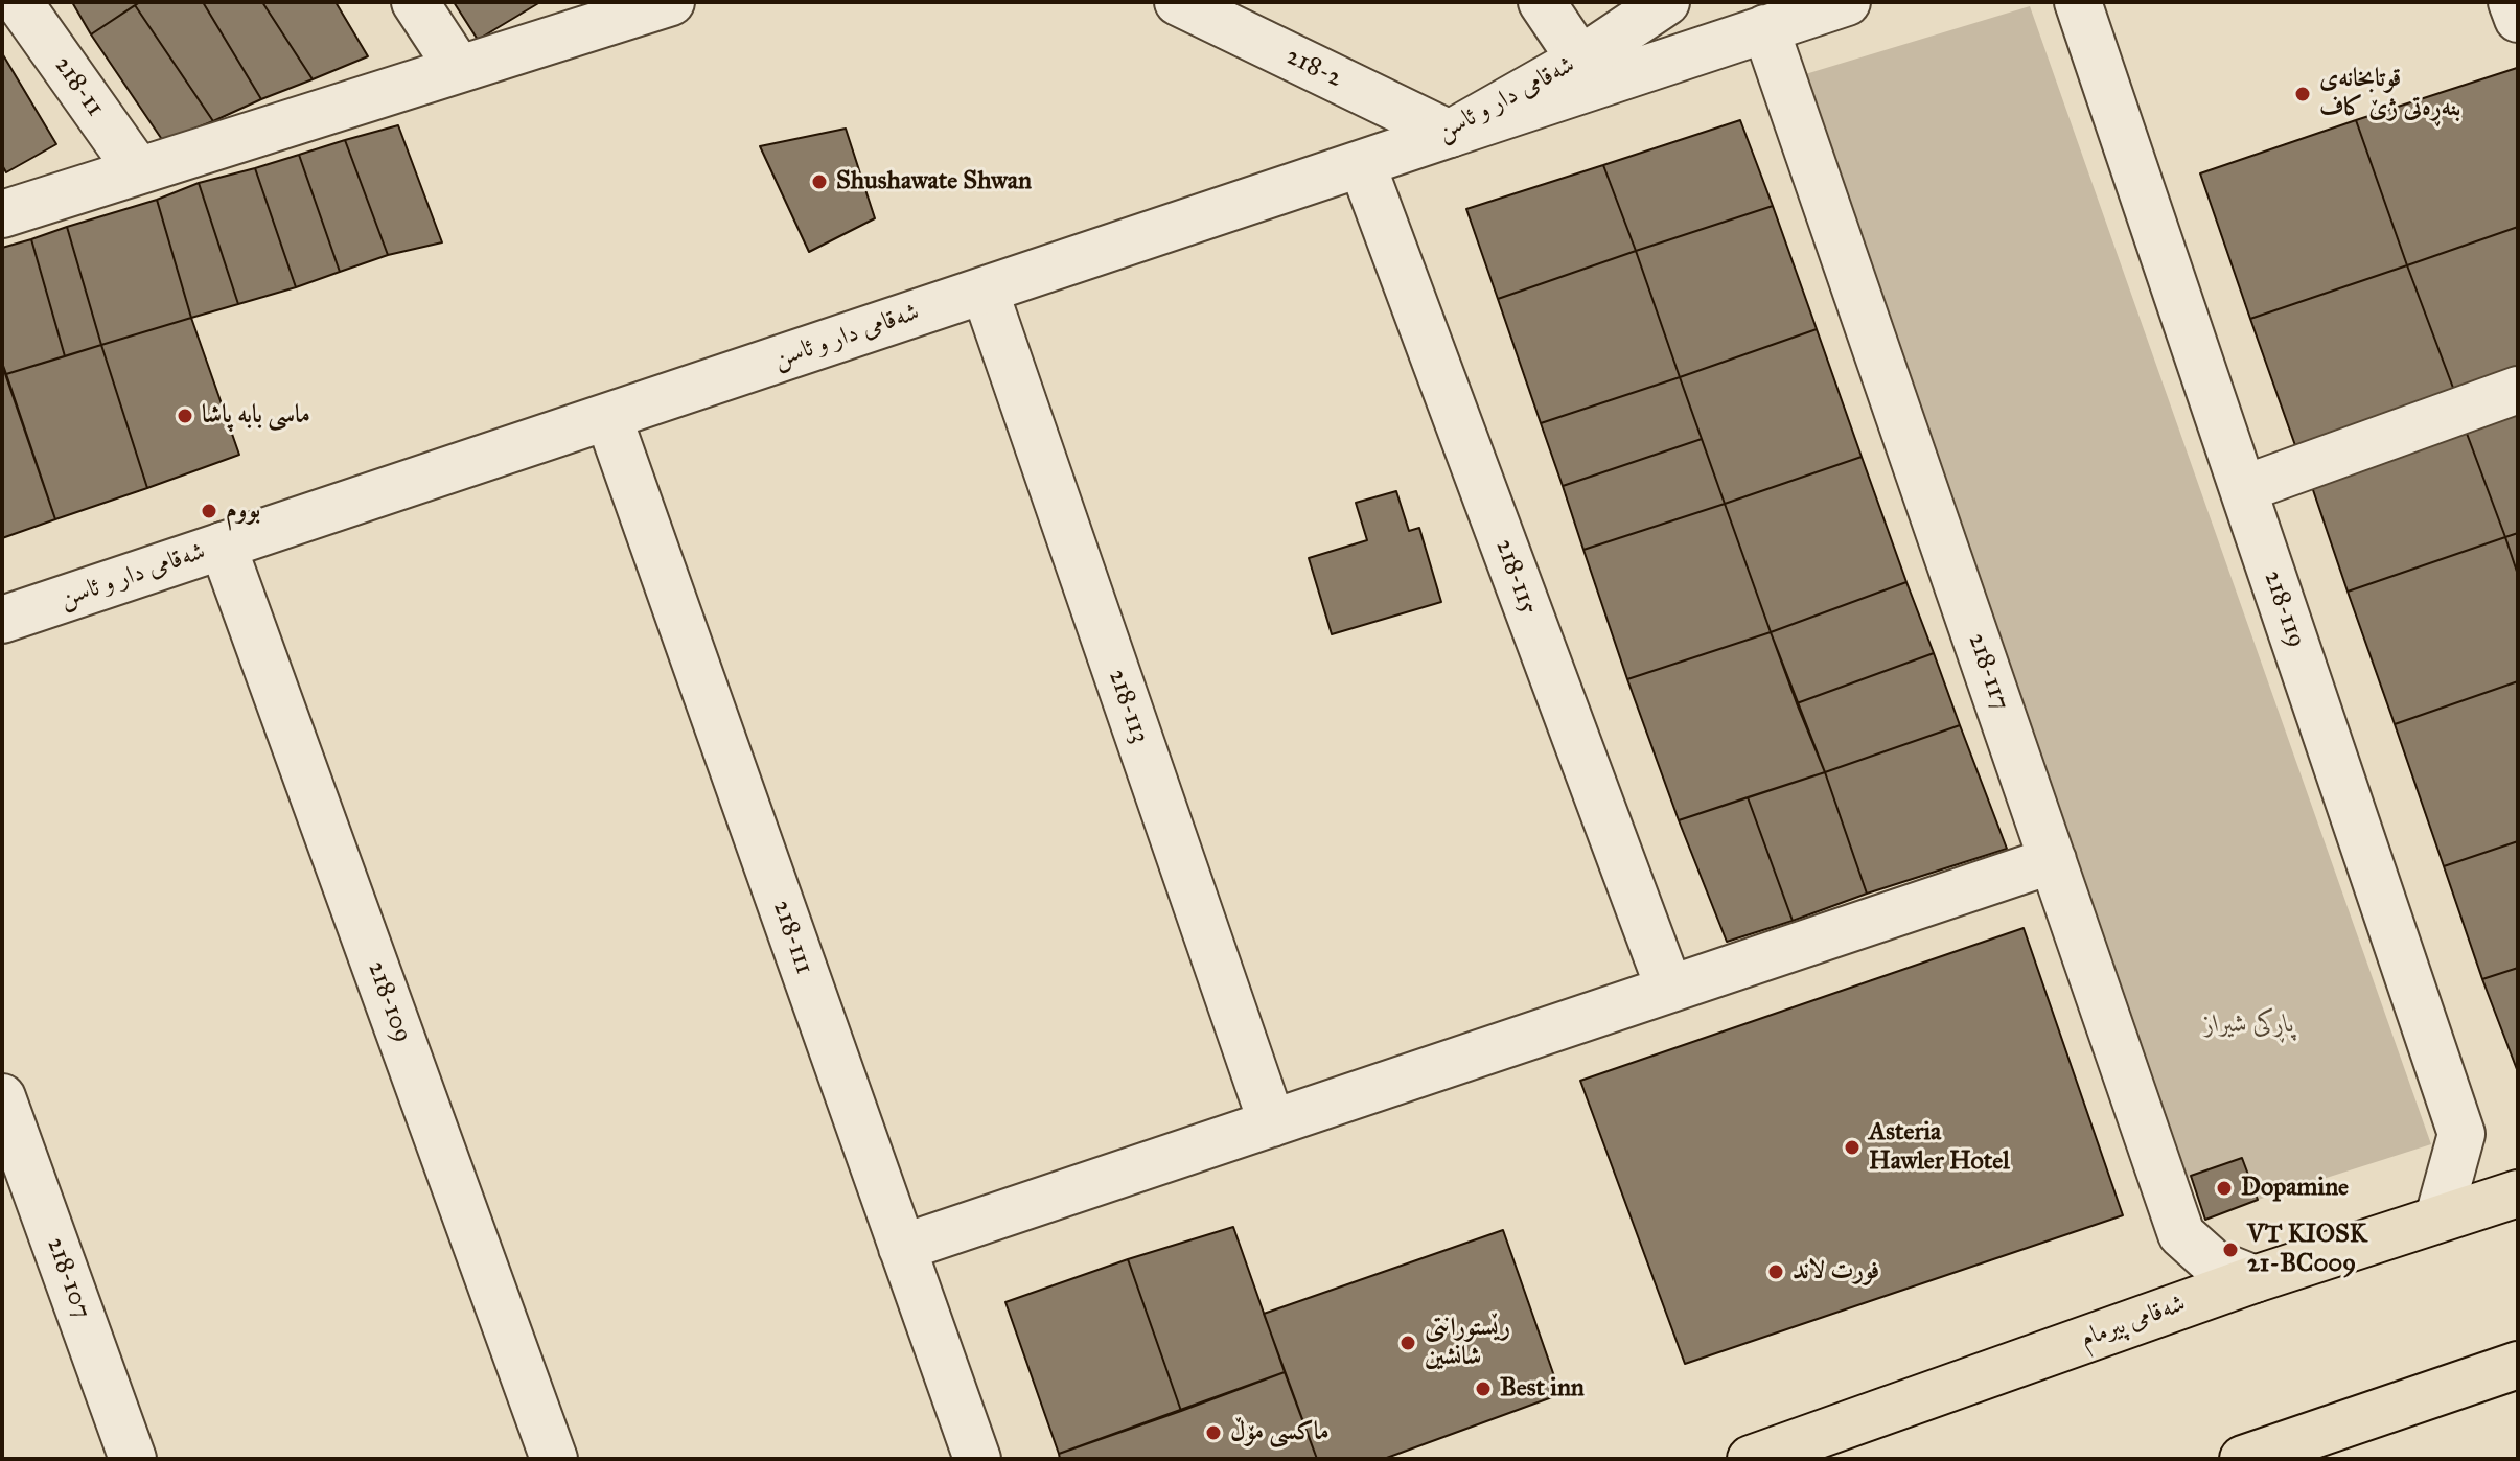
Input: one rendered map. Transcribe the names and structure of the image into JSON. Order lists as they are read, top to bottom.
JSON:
{
  "streets": {
    "highway": ["شەقامی پیرمام"],
    "street": [
      "218-2",
      "218-11",
      "شەقامی دار و ئاسن",
      "218-115",
      "218-119",
      "218-117",
      "218-113",
      "218-111",
      "218-109",
      "218-107"
    ]
  },
  "crossings": [
    ["218-2", "شەقامی دار و ئاسن"],
    ["شەقامی دار و ئاسن", "218-115"],
    ["شەقامی دار و ئاسن", "218-113"],
    ["شەقامی دار و ئاسن", "218-111"],
    ["شەقامی دار و ئاسن", "218-109"],
    ["218-119", "شەقامی پیرمام"],
    ["218-117", "شەقامی پیرمام"]
  ],
  "parks": ["پاڕکی شیراز"],
  "places": [
    "قوتابخانەی بنەڕەتی ژێ کاف",
    "Shushawate Shwan",
    "ماسی بابە پاشا",
    "بووم",
    "Asteria Hawler Hotel",
    "Dopamine",
    "VT KIOSK 21-BC009",
    "فورت لاند",
    "رێستورانتی شانشین",
    "Best inn",
    "ماكسی مۆڵ"
  ]
}
